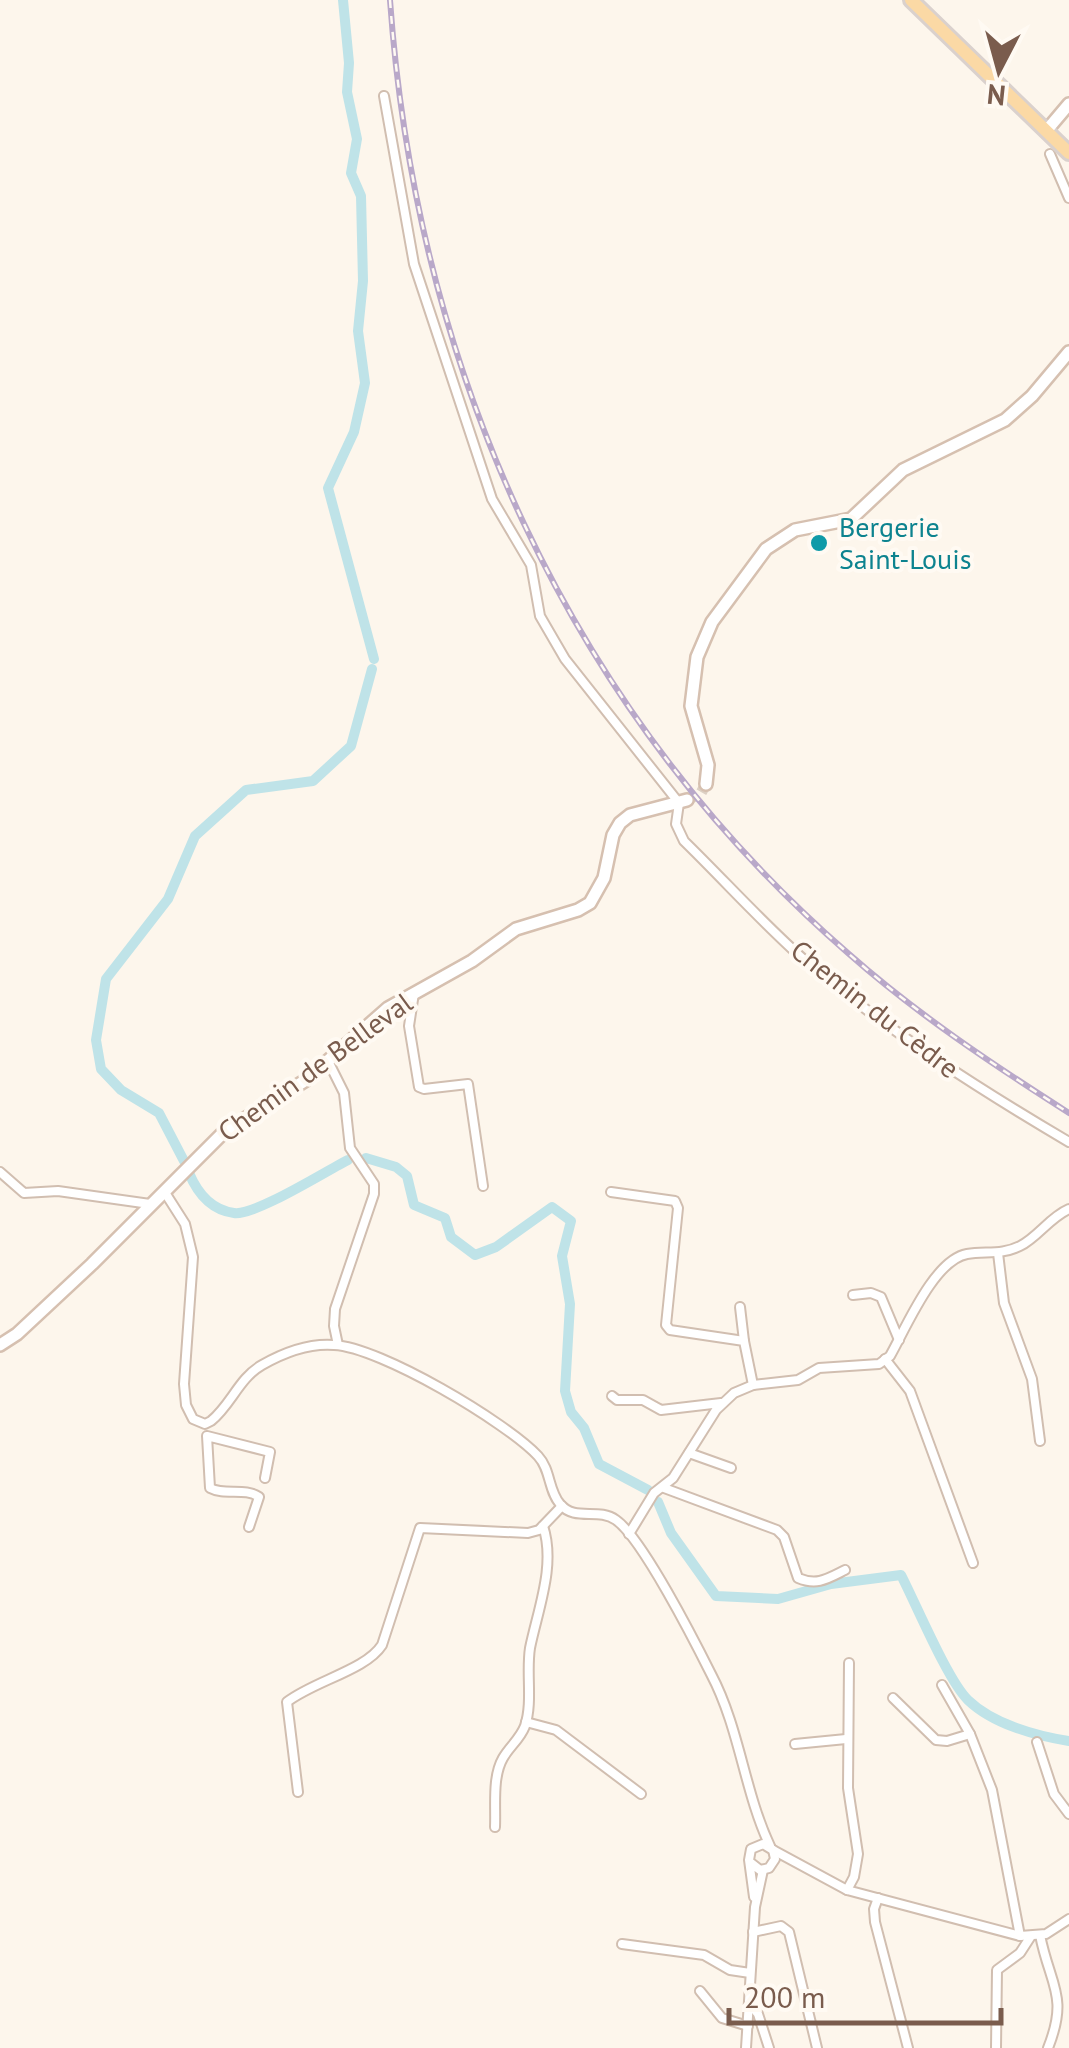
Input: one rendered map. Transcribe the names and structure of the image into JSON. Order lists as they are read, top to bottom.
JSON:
{
  "streets": {
    "street": ["Chemin du Cèdre", "Chemin de Belleval"]
  },
  "crossings": [
    ["Chemin du Cèdre", "Chemin de Belleval"]
  ],
  "places": ["Bergerie Saint-Louis"],
  "scale_bar": "200 m",
  "north": "bottom"
}
